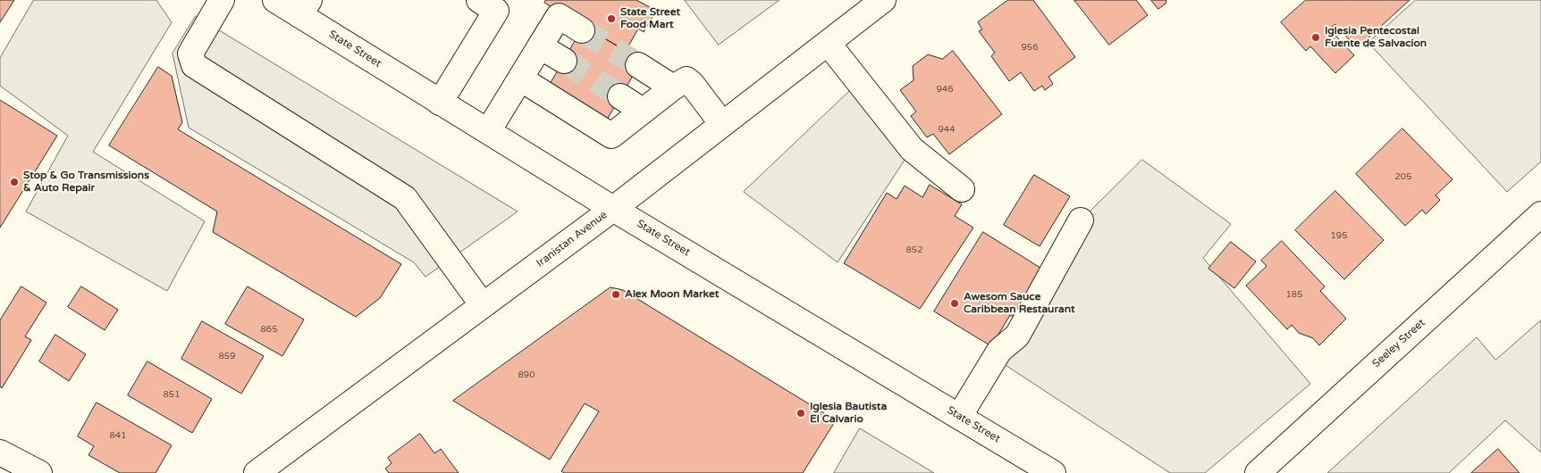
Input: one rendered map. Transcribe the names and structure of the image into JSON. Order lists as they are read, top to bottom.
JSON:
{
  "streets": {
    "street": ["State Street", "Iranistan Avenue", "Seeley Street"]
  },
  "crossings": [
    ["State Street", "Iranistan Avenue"]
  ],
  "places": [
    "State Street Food Mart",
    "Iglesia Pentecostal Fuente de Salvacion",
    "Stop & Go Transmissions & Auto Repair",
    "Alex Moon Market",
    "Awesom Sauce Caribbean Restaurant",
    "Iglesia Bautista El Calvario"
  ],
  "house_numbers": [
    "956",
    "946",
    "944",
    "205",
    "195",
    "852",
    "185",
    "865",
    "859",
    "890",
    "851",
    "841"
  ]
}
